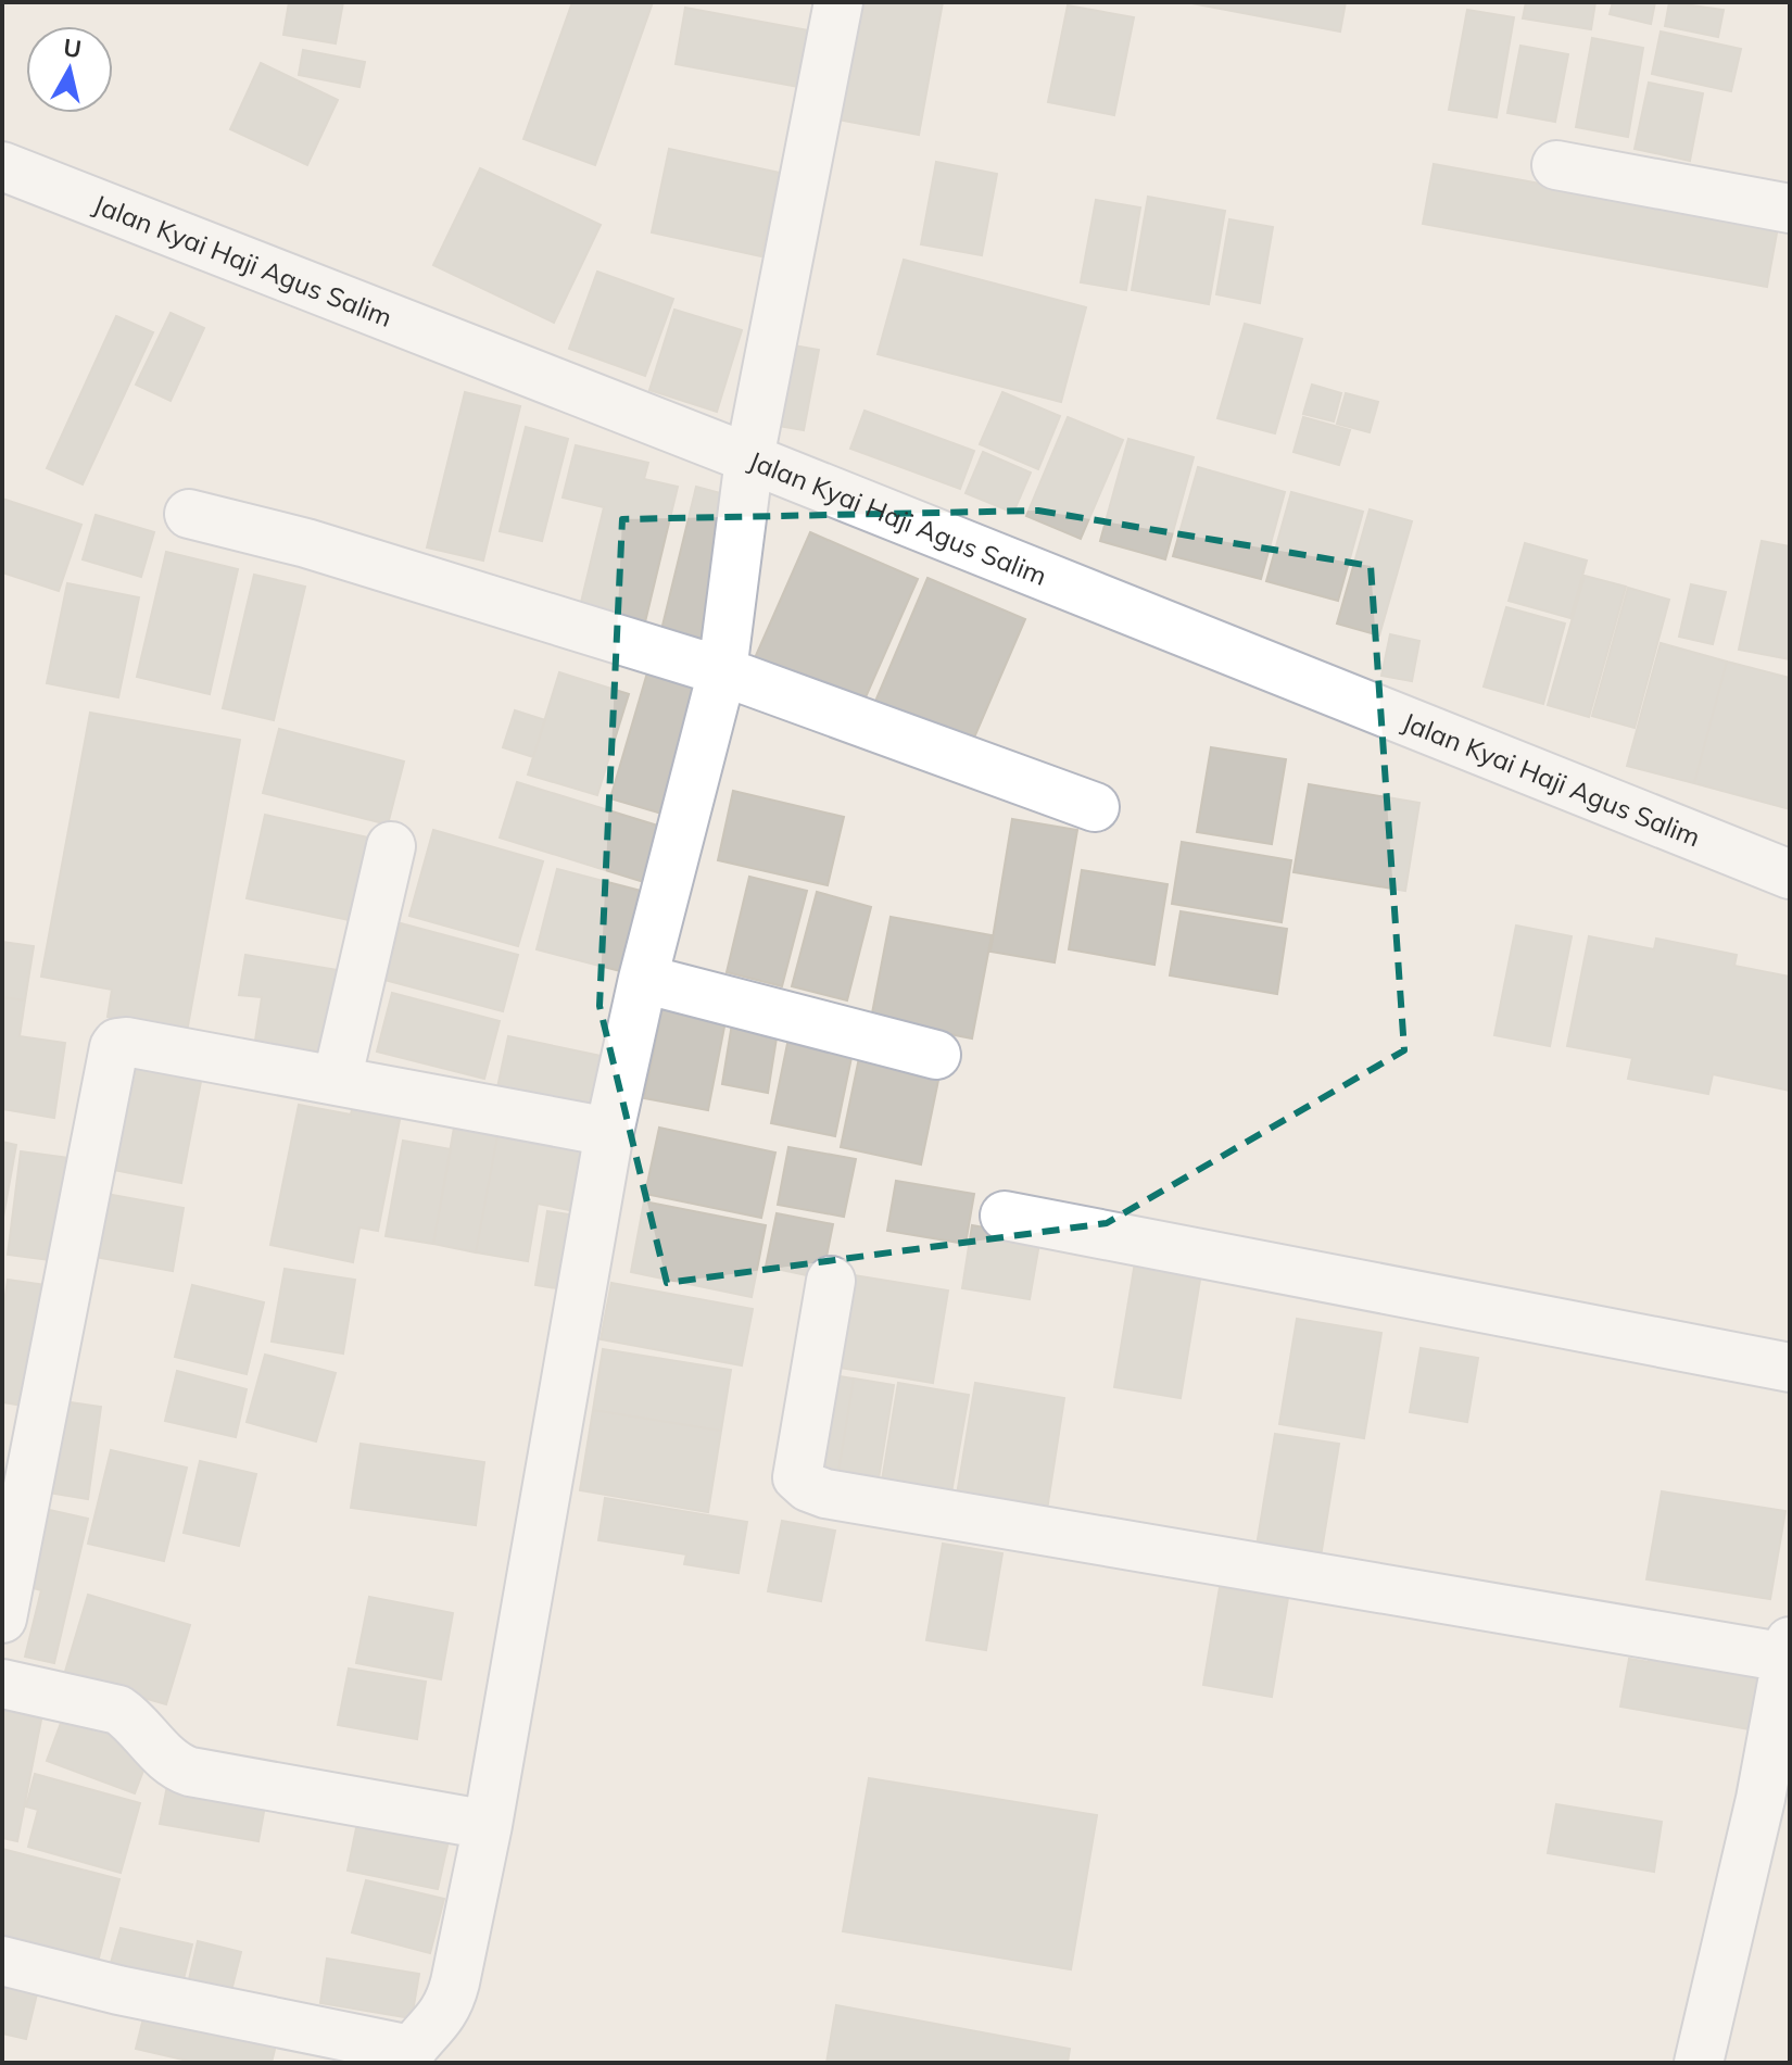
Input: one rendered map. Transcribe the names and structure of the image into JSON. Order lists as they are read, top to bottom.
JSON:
{
  "streets": {
    "street": ["Jalan Kyai Haji Agus Salim"]
  },
  "north": "top"
}
